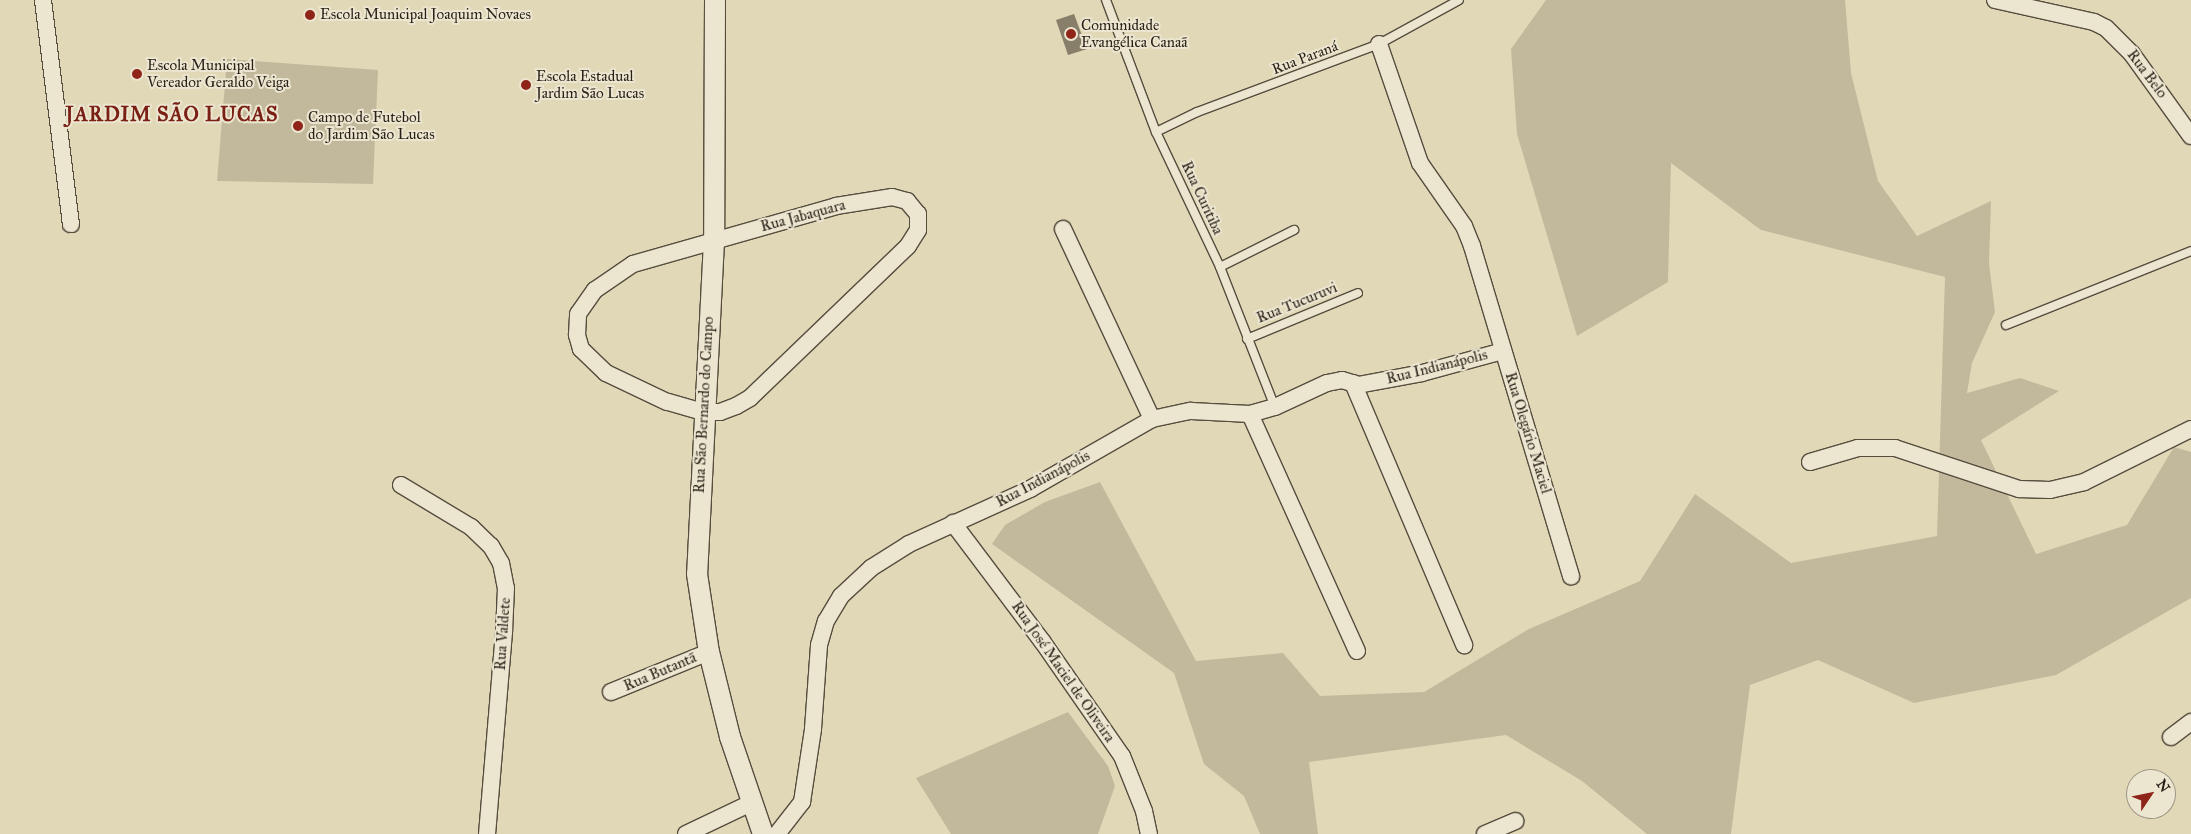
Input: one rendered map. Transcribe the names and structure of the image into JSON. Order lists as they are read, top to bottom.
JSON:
{
  "streets": {
    "street": [
      "Rua Belo",
      "Rua Jabaquara",
      "Rua Indianápolis",
      "Rua São Bernardo do Campo",
      "Rua Olegário Maciel",
      "Rua Valdete",
      "Rua Butantã",
      "Rua José Maciel de Oliveira"
    ],
    "lane": ["Rua Paraná", "Rua Curitiba", "Rua Tucuruvi"]
  },
  "crossings": [
    ["Rua Paraná", "Rua Curitiba"],
    ["Rua Paraná", "Rua Olegário Maciel"],
    ["Rua Curitiba", "Rua Tucuruvi"],
    ["Rua Curitiba", "Rua Indianápolis"],
    ["Rua Jabaquara", "Rua São Bernardo do Campo"],
    ["Rua Indianápolis", "Rua Olegário Maciel"],
    ["Rua Indianápolis", "Rua José Maciel de Oliveira"],
    ["Rua São Bernardo do Campo", "Rua Butantã"]
  ],
  "districts": ["JARDIM SÃO LUCAS"],
  "places": [
    "Escola Municipal Joaquim Novaes",
    "Comunidade Evangélica Canaã",
    "Escola Municipal Vereador Geraldo Veiga",
    "Escola Estadual Jardim São Lucas",
    "Campo de Futebol do Jardim São Lucas"
  ],
  "north": "top right"
}
